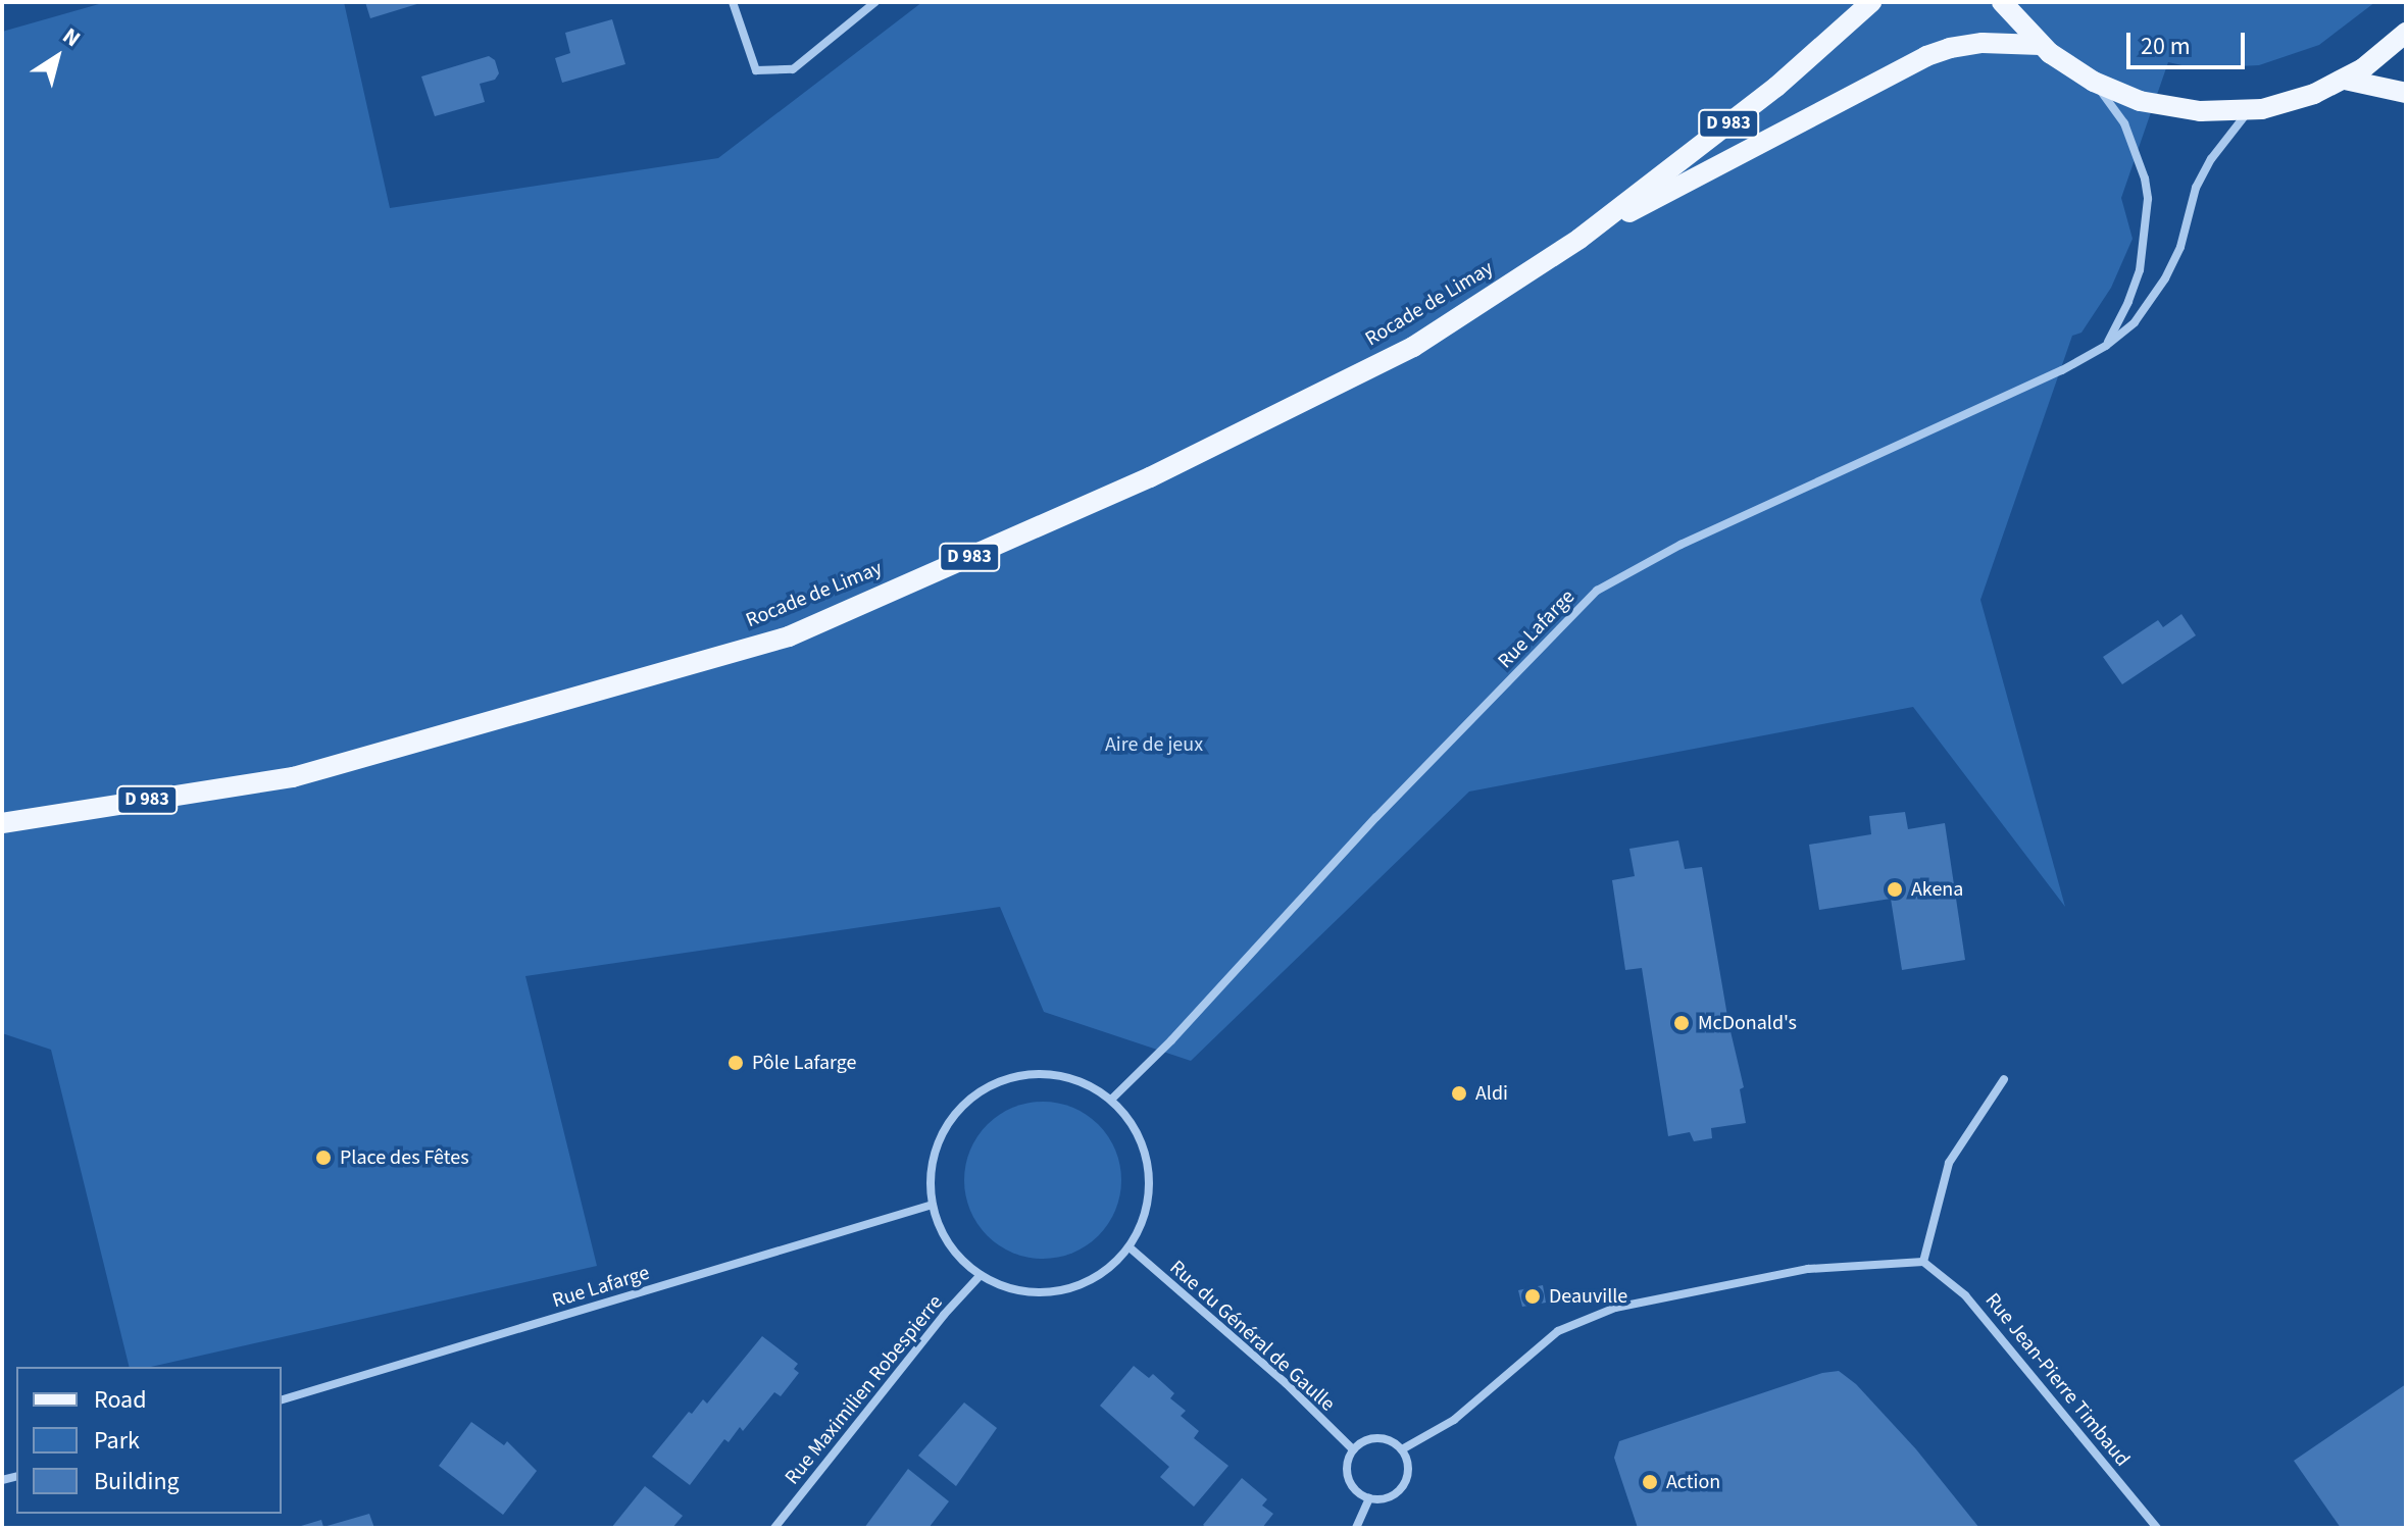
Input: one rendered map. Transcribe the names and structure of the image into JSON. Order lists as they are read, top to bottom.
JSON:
{
  "streets": {
    "main road": ["D 983", "Rocade de Limay"],
    "street": [
      "Rue Lafarge",
      "Rue du Général de Gaulle",
      "Rue Jean-Pierre Timbaud",
      "Rue Maximilien Robespierre"
    ]
  },
  "crossings": [
    ["Rue Lafarge", "Rue du Général de Gaulle"],
    ["Rue Lafarge", "Rue Maximilien Robespierre"],
    ["Rue du Général de Gaulle", "Rue Maximilien Robespierre"]
  ],
  "parks": ["Aire de jeux"],
  "places": [
    "Akena",
    "McDonald's",
    "Pôle Lafarge",
    "Aldi",
    "Place des Fêtes",
    "Deauville",
    "Action"
  ],
  "legend": ["Road", "Park", "Building"],
  "scale_bar": "20 m",
  "north": "top right"
}
